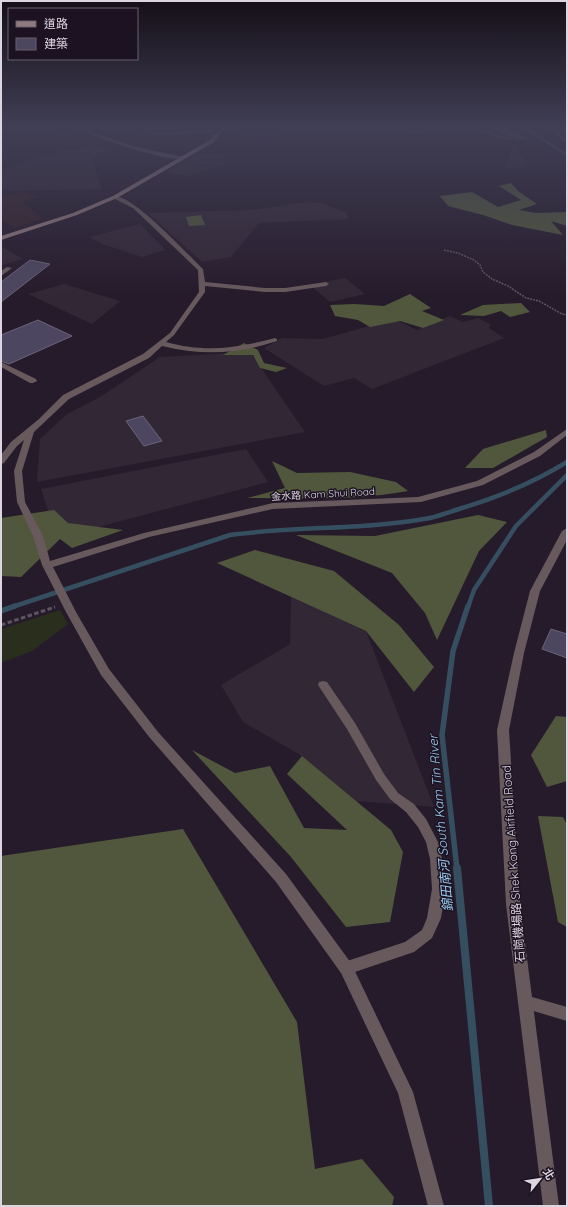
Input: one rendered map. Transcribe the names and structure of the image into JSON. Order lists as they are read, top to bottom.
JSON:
{
  "streets": {
    "street": ["金水路 Kam Shui Road", "石崗機場路 Shek Kong Airfield Road"]
  },
  "water": ["錦田南河 South Kam Tin River"],
  "legend": ["道路", "建築"],
  "north": "top right"
}
